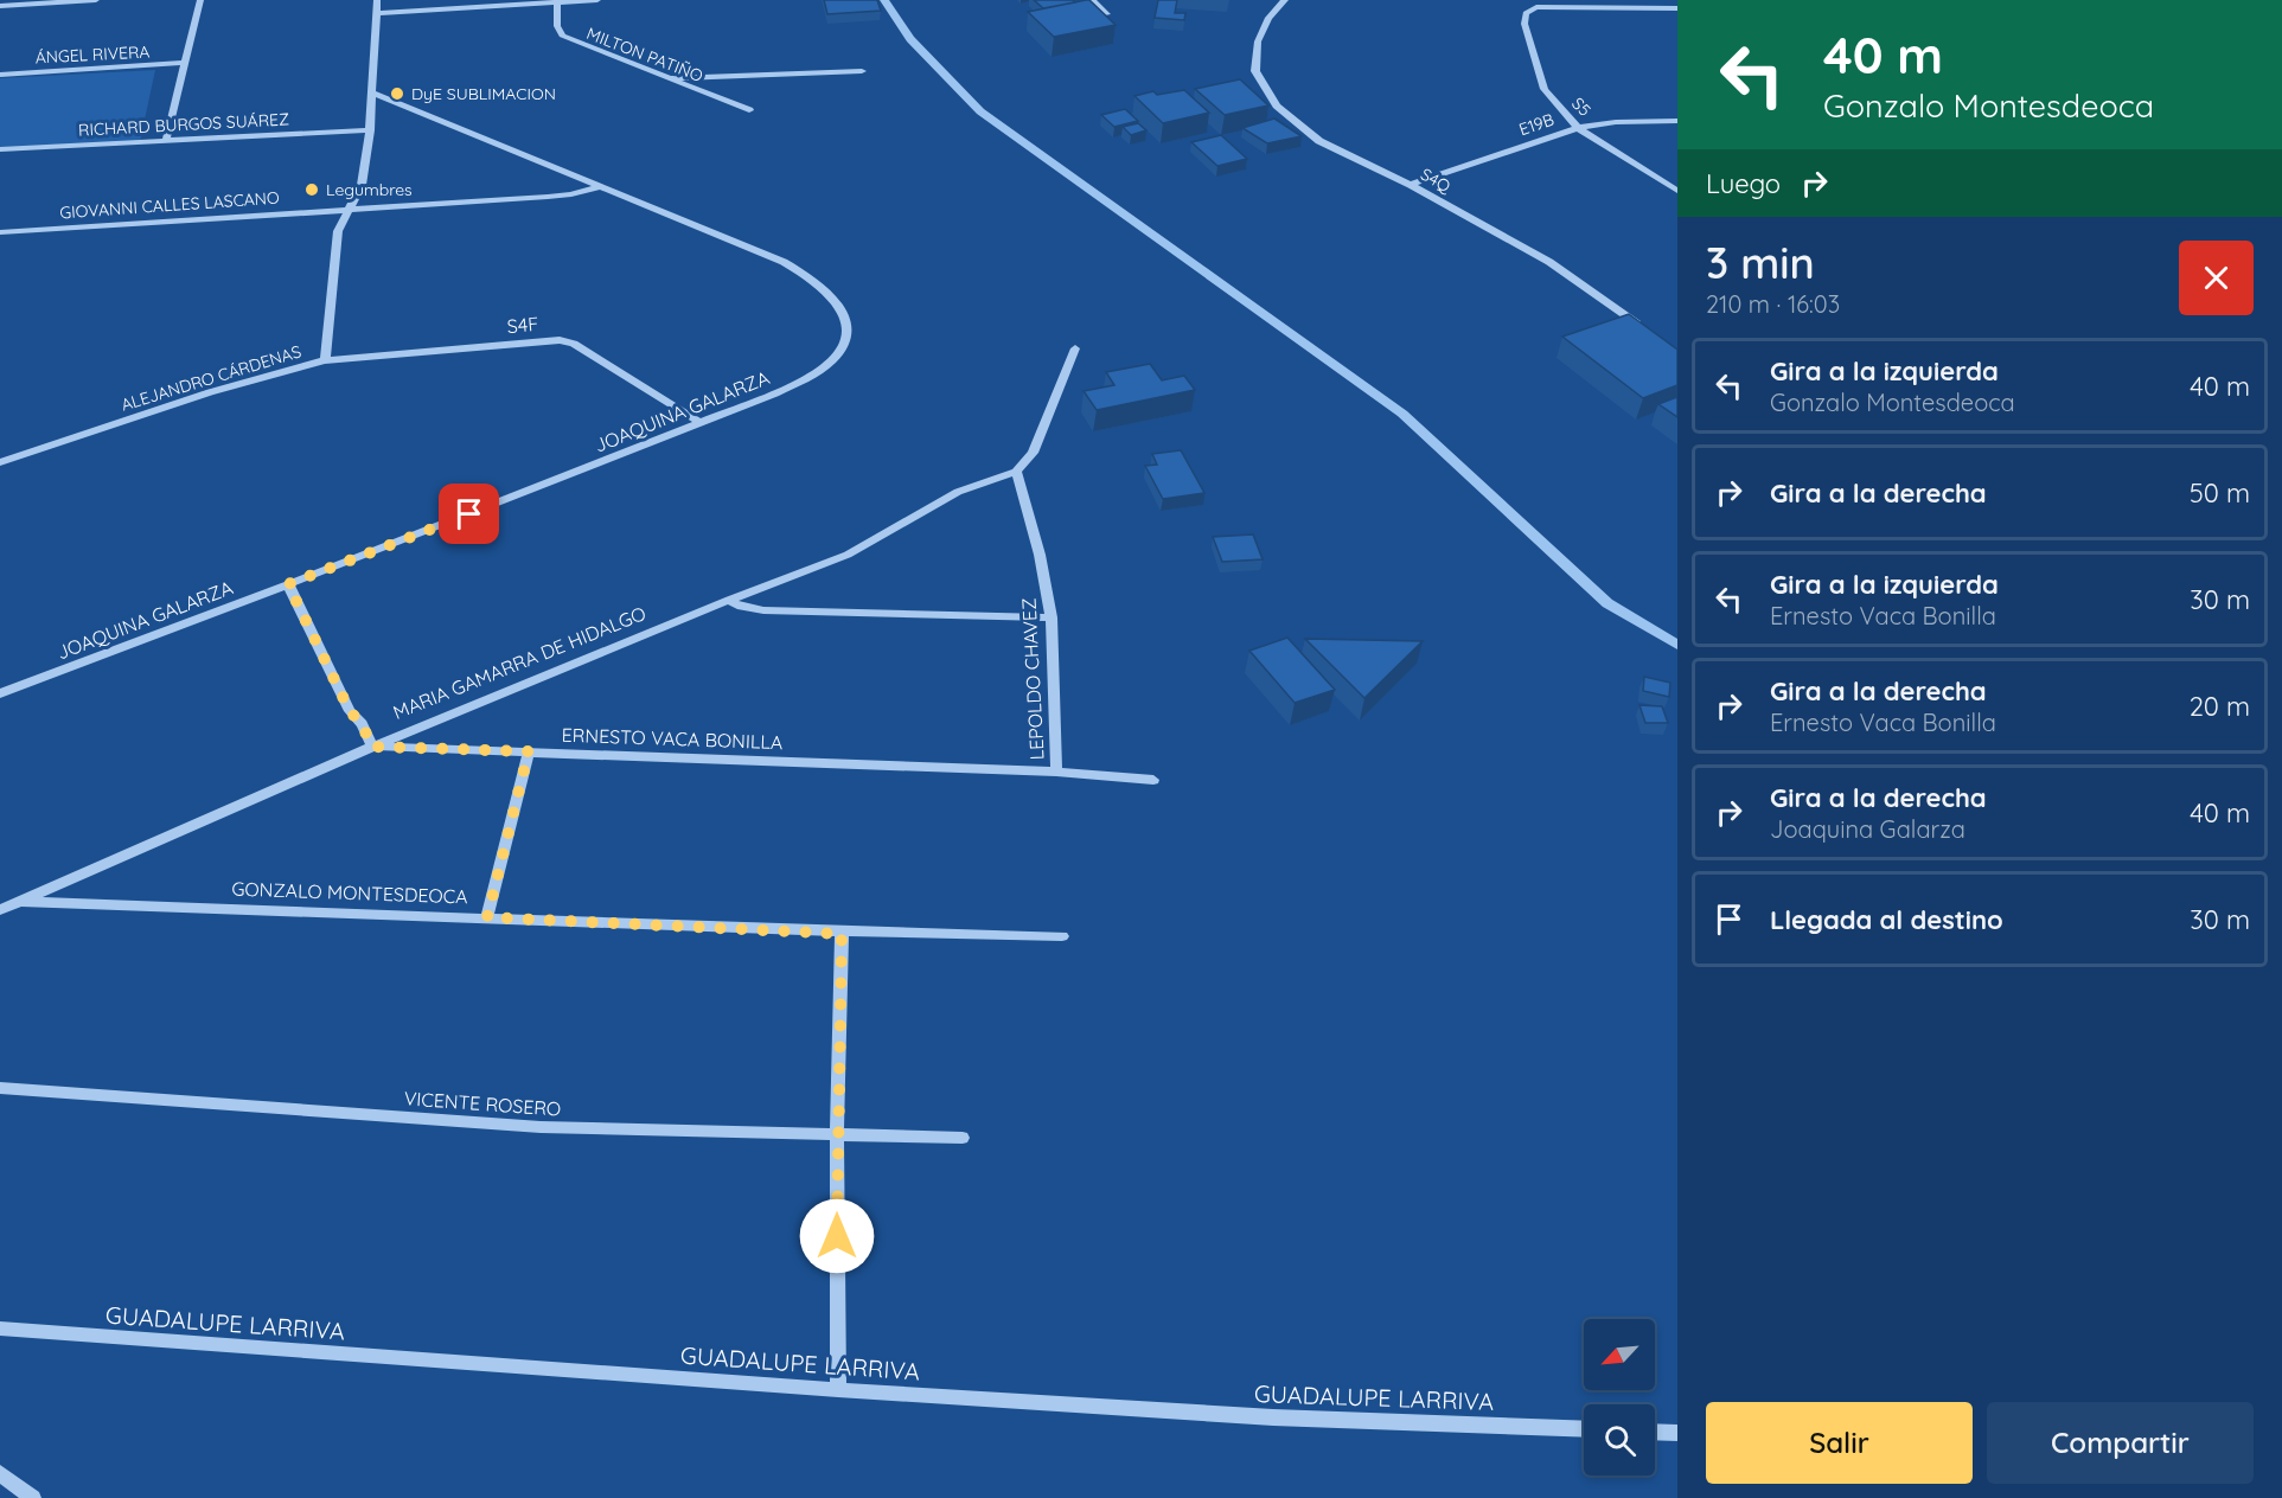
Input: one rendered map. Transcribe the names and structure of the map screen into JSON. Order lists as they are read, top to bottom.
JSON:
{
  "streets": {
    "street": [
      "ÁNGEL RIVERA",
      "MILTON PATIÑO",
      "S5",
      "RICHARD BURGOS SUÁREZ",
      "E19B",
      "S4Q",
      "GIOVANNI CALLES LASCANO",
      "S4F",
      "ALEJANDRO CÁRDENAS",
      "JOAQUINA GALARZA",
      "MARIA GAMARRA DE HIDALGO",
      "LEPOLDO CHAVEZ",
      "ERNESTO VACA BONILLA",
      "GONZALO MONTESDEOCA",
      "VICENTE ROSERO",
      "GUADALUPE LARRIVA"
    ]
  },
  "crossings": [
    ["S5", "E19B"],
    ["RICHARD BURGOS SUÁREZ", "ALEJANDRO CÁRDENAS"],
    ["E19B", "S4Q"],
    ["GIOVANNI CALLES LASCANO", "ALEJANDRO CÁRDENAS"],
    ["GIOVANNI CALLES LASCANO", "JOAQUINA GALARZA"],
    ["S4F", "ALEJANDRO CÁRDENAS"],
    ["S4F", "JOAQUINA GALARZA"],
    ["ALEJANDRO CÁRDENAS", "JOAQUINA GALARZA"],
    ["MARIA GAMARRA DE HIDALGO", "LEPOLDO CHAVEZ"],
    ["MARIA GAMARRA DE HIDALGO", "ERNESTO VACA BONILLA"],
    ["MARIA GAMARRA DE HIDALGO", "GONZALO MONTESDEOCA"],
    ["LEPOLDO CHAVEZ", "ERNESTO VACA BONILLA"]
  ],
  "places": ["DyE SUBLIMACION", "Legumbres"],
  "north": "bottom left",
  "page": {
    "turn": ["40 m", "Gonzalo Montesdeoca"],
    "then": "Luego",
    "heading": ["3 min", "210 m · 16:03"],
    "list": [
      {
        "name": "Gira a la izquierda",
        "note": "Gonzalo Montesdeoca",
        "value": "40 m"
      },
      {
        "name": "Gira a la derecha",
        "value": "50 m"
      },
      {
        "name": "Gira a la izquierda",
        "note": "Ernesto Vaca Bonilla",
        "value": "30 m"
      },
      {
        "name": "Gira a la derecha",
        "note": "Ernesto Vaca Bonilla",
        "value": "20 m"
      },
      {
        "name": "Gira a la derecha",
        "note": "Joaquina Galarza",
        "value": "40 m"
      },
      {
        "name": "Llegada al destino",
        "value": "30 m"
      }
    ],
    "buttons": ["Salir", "Compartir"]
  }
}
